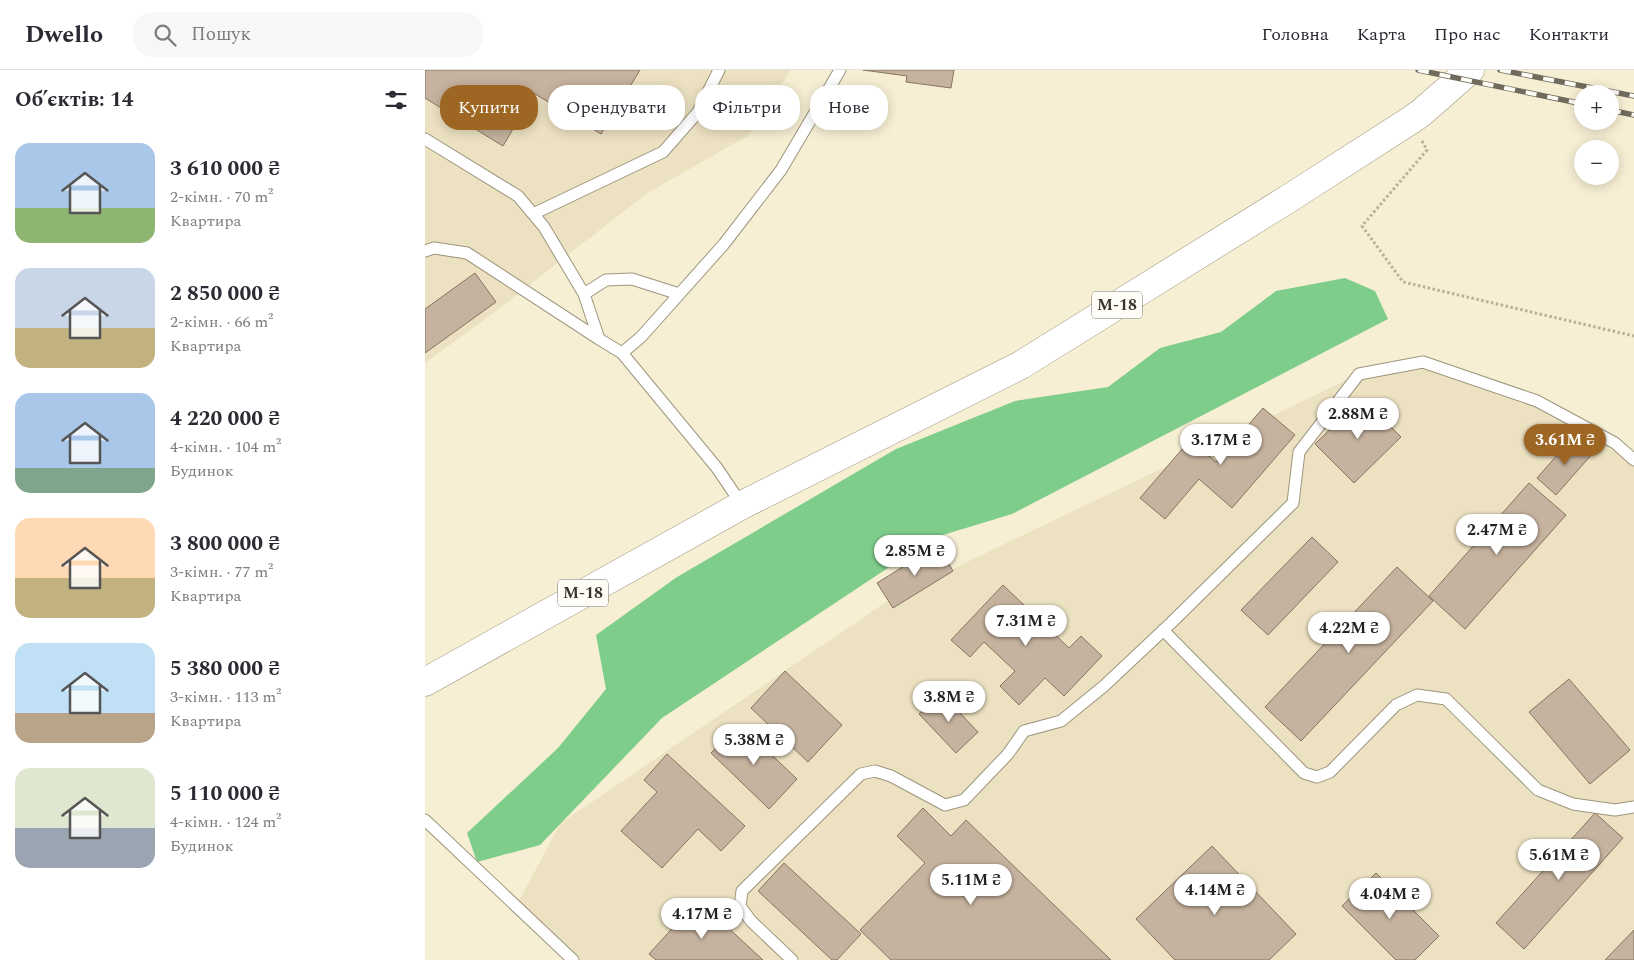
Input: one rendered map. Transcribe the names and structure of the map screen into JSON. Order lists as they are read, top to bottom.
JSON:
{
  "streets": {
    "highway": ["М-18"]
  },
  "page": {
    "header": "Dwello",
    "search": "Пошук",
    "nav": [
      "Головна",
      "Карта",
      "Про нас",
      "Контакти"
    ],
    "heading": "Об’єктів: 14",
    "map_buttons": ["+", "−"],
    "chip": [
      "Купити",
      "Орендувати",
      "Фільтри",
      "Нове"
    ],
    "list": [
      {
        "name": "3 610 000 ₴",
        "note": "2-кімн. · 70 m² · Квартира"
      },
      {
        "name": "2 850 000 ₴",
        "note": "2-кімн. · 66 m² · Квартира"
      },
      {
        "name": "4 220 000 ₴",
        "note": "4-кімн. · 104 m² · Будинок"
      },
      {
        "name": "3 800 000 ₴",
        "note": "3-кімн. · 77 m² · Квартира"
      },
      {
        "name": "5 380 000 ₴",
        "note": "3-кімн. · 113 m² · Квартира"
      },
      {
        "name": "5 110 000 ₴",
        "note": "4-кімн. · 124 m² · Будинок"
      }
    ],
    "price": [
      "2.88M ₴",
      "3.17M ₴",
      "3.61M ₴",
      "2.47M ₴",
      "2.85M ₴",
      "7.31M ₴",
      "4.22M ₴",
      "3.8M ₴",
      "5.38M ₴",
      "5.61M ₴",
      "5.11M ₴",
      "4.14M ₴",
      "4.04M ₴",
      "4.17M ₴"
    ]
  }
}
